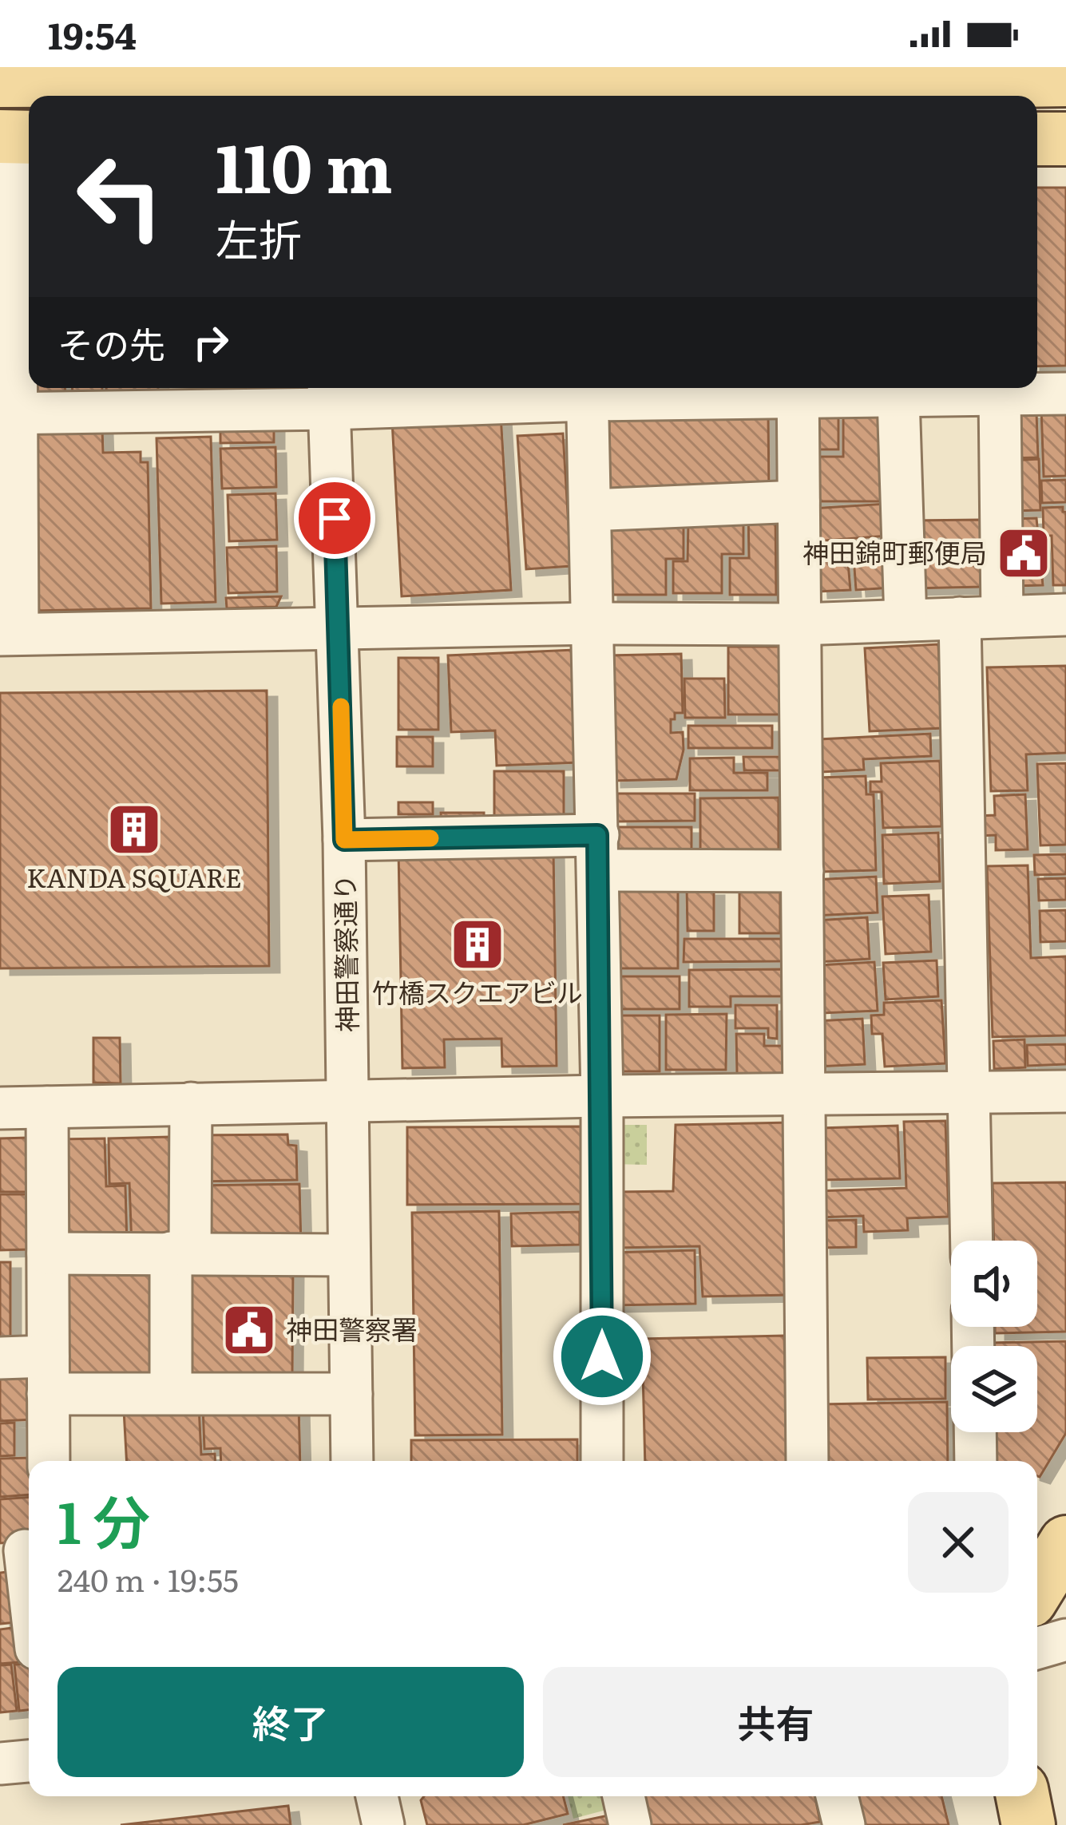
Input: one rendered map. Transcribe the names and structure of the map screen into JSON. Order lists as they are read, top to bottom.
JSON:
{
  "streets": {
    "street": ["神田警察通り"]
  },
  "places": {
    "public building": ["神田錦町郵便局", "神田警察署"],
    "building": ["KANDA SQUARE", "竹橋スクエアビル"]
  },
  "page": {
    "status": "19:54",
    "turn": ["110 m", "左折"],
    "then": "その先",
    "heading": ["1 分", "240 m · 19:55"],
    "buttons": ["終了", "共有"]
  }
}
